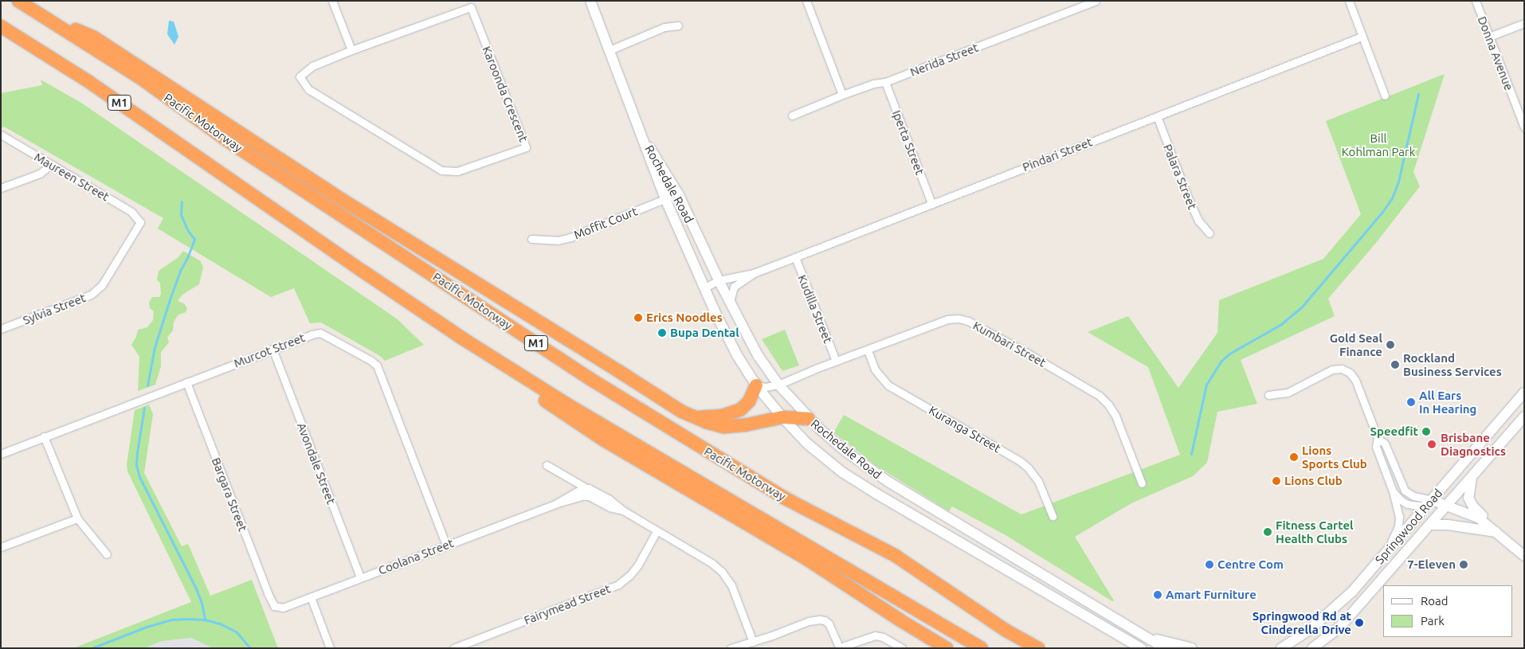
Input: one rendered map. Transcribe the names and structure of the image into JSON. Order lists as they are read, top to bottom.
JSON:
{
  "streets": {
    "highway": ["M1", "Pacific Motorway"],
    "main road": ["Rochedale Road", "Springwood Road"],
    "street": [
      "Donna Avenue",
      "Nerida Street",
      "Karoonda Crescent",
      "Iperta Street",
      "Pindari Street",
      "Maureen Street",
      "Palara Street",
      "Moffit Court",
      "Sylvia Street",
      "Kudilla Street",
      "Kumbari Street",
      "Murcot Street",
      "Kuranga Street",
      "Avondale Street",
      "Bargara Street",
      "Coolana Street",
      "Fairymead Street"
    ]
  },
  "crossings": [
    ["Nerida Street", "Iperta Street"],
    ["Iperta Street", "Pindari Street"],
    ["Pindari Street", "Palara Street"],
    ["Pindari Street", "Rochedale Road"],
    ["Pindari Street", "Kudilla Street"],
    ["Maureen Street", "Sylvia Street"],
    ["Rochedale Road", "Moffit Court"],
    ["Rochedale Road", "Kumbari Street"],
    ["Kudilla Street", "Kumbari Street"],
    ["Kumbari Street", "Kuranga Street"],
    ["Murcot Street", "Avondale Street"],
    ["Murcot Street", "Bargara Street"],
    ["Murcot Street", "Coolana Street"],
    ["Avondale Street", "Coolana Street"],
    ["Bargara Street", "Coolana Street"]
  ],
  "parks": ["Bill Kohlman Park"],
  "places": [
    "Erics Noodles",
    "Bupa Dental",
    "Gold Seal Finance",
    "Rockland Business Services",
    "All Ears In Hearing",
    "Speedfit",
    "Brisbane Diagnostics",
    "Lions Sports Club",
    "Lions Club",
    "Fitness Cartel Health Clubs",
    "Centre Com",
    "7-Eleven",
    "Amart Furniture",
    "Springwood Rd at Cinderella Drive"
  ],
  "legend": ["Road", "Park"]
}
